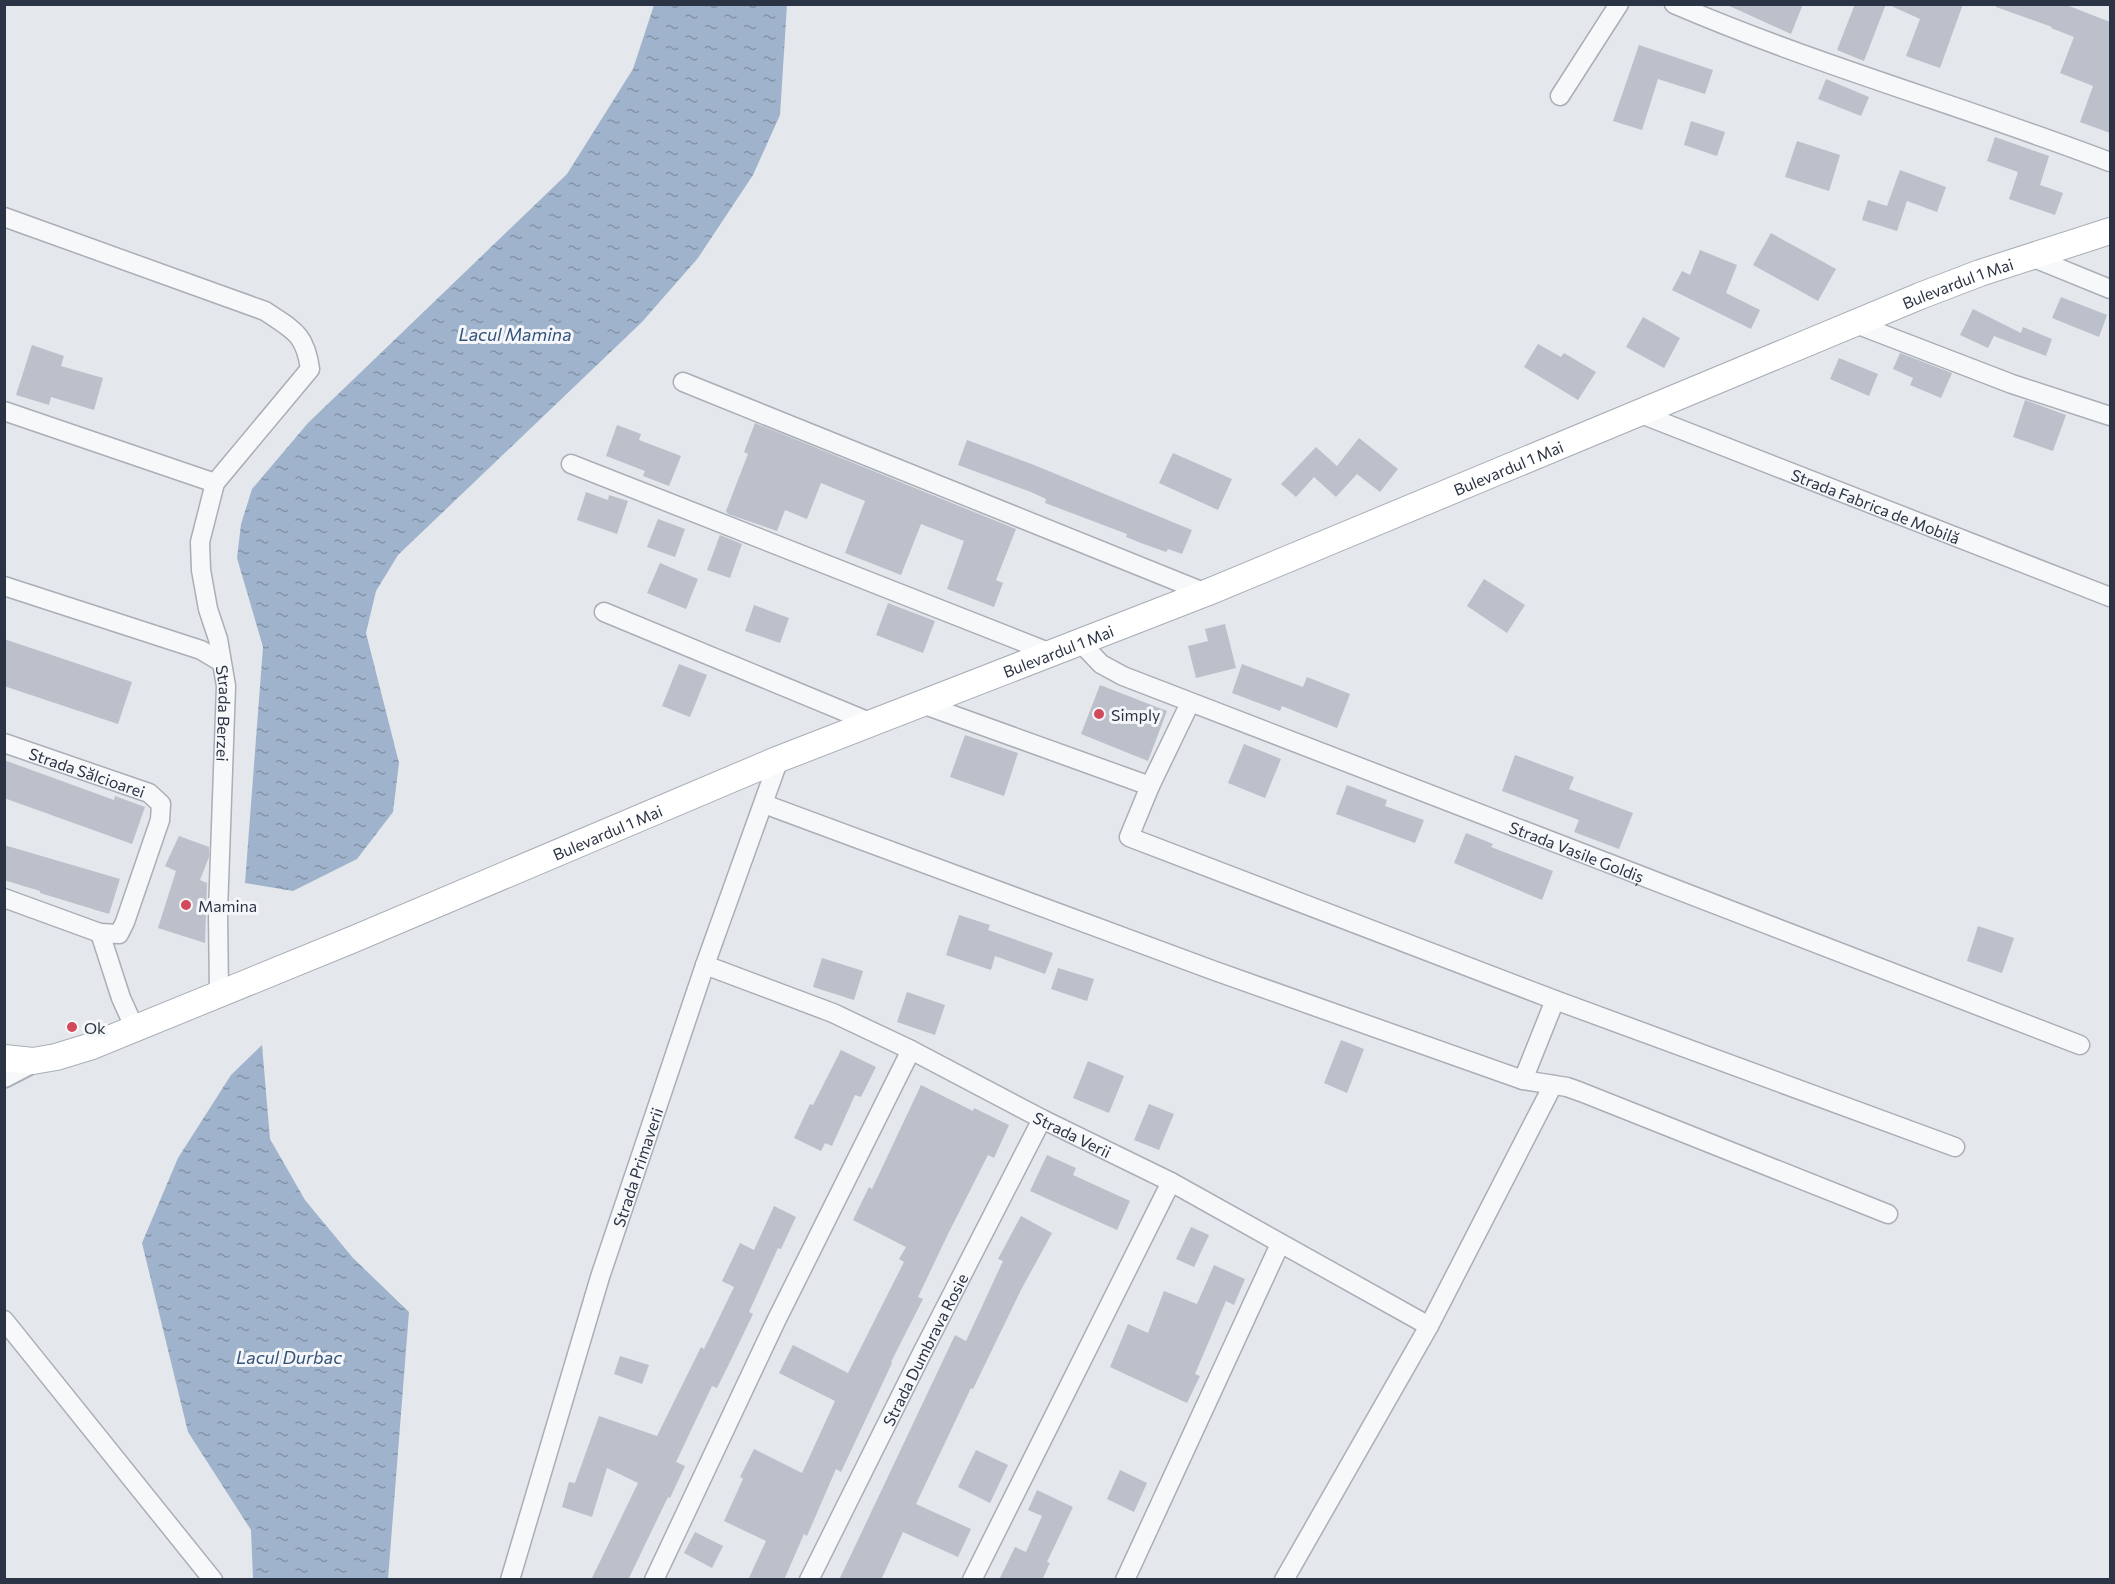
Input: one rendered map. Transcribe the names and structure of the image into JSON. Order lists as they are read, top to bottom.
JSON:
{
  "streets": {
    "main road": ["Bulevardul 1 Mai"],
    "street": [
      "Strada Fabrica de Mobilă",
      "Strada Berzei",
      "Strada Sălcioarei",
      "Strada Vasile Goldiș",
      "Strada Verii",
      "Strada Primaverii",
      "Strada Dumbrava Rosie"
    ]
  },
  "crossings": [
    ["Bulevardul 1 Mai", "Strada Fabrica de Mobilă"],
    ["Bulevardul 1 Mai", "Strada Berzei"],
    ["Bulevardul 1 Mai", "Strada Vasile Goldiș"],
    ["Bulevardul 1 Mai", "Strada Primaverii"],
    ["Strada Verii", "Strada Primaverii"],
    ["Strada Verii", "Strada Dumbrava Rosie"]
  ],
  "water": ["Lacul Mamina", "Lacul Durbac"],
  "places": ["Simply", "Mamina", "Ok"]
}
